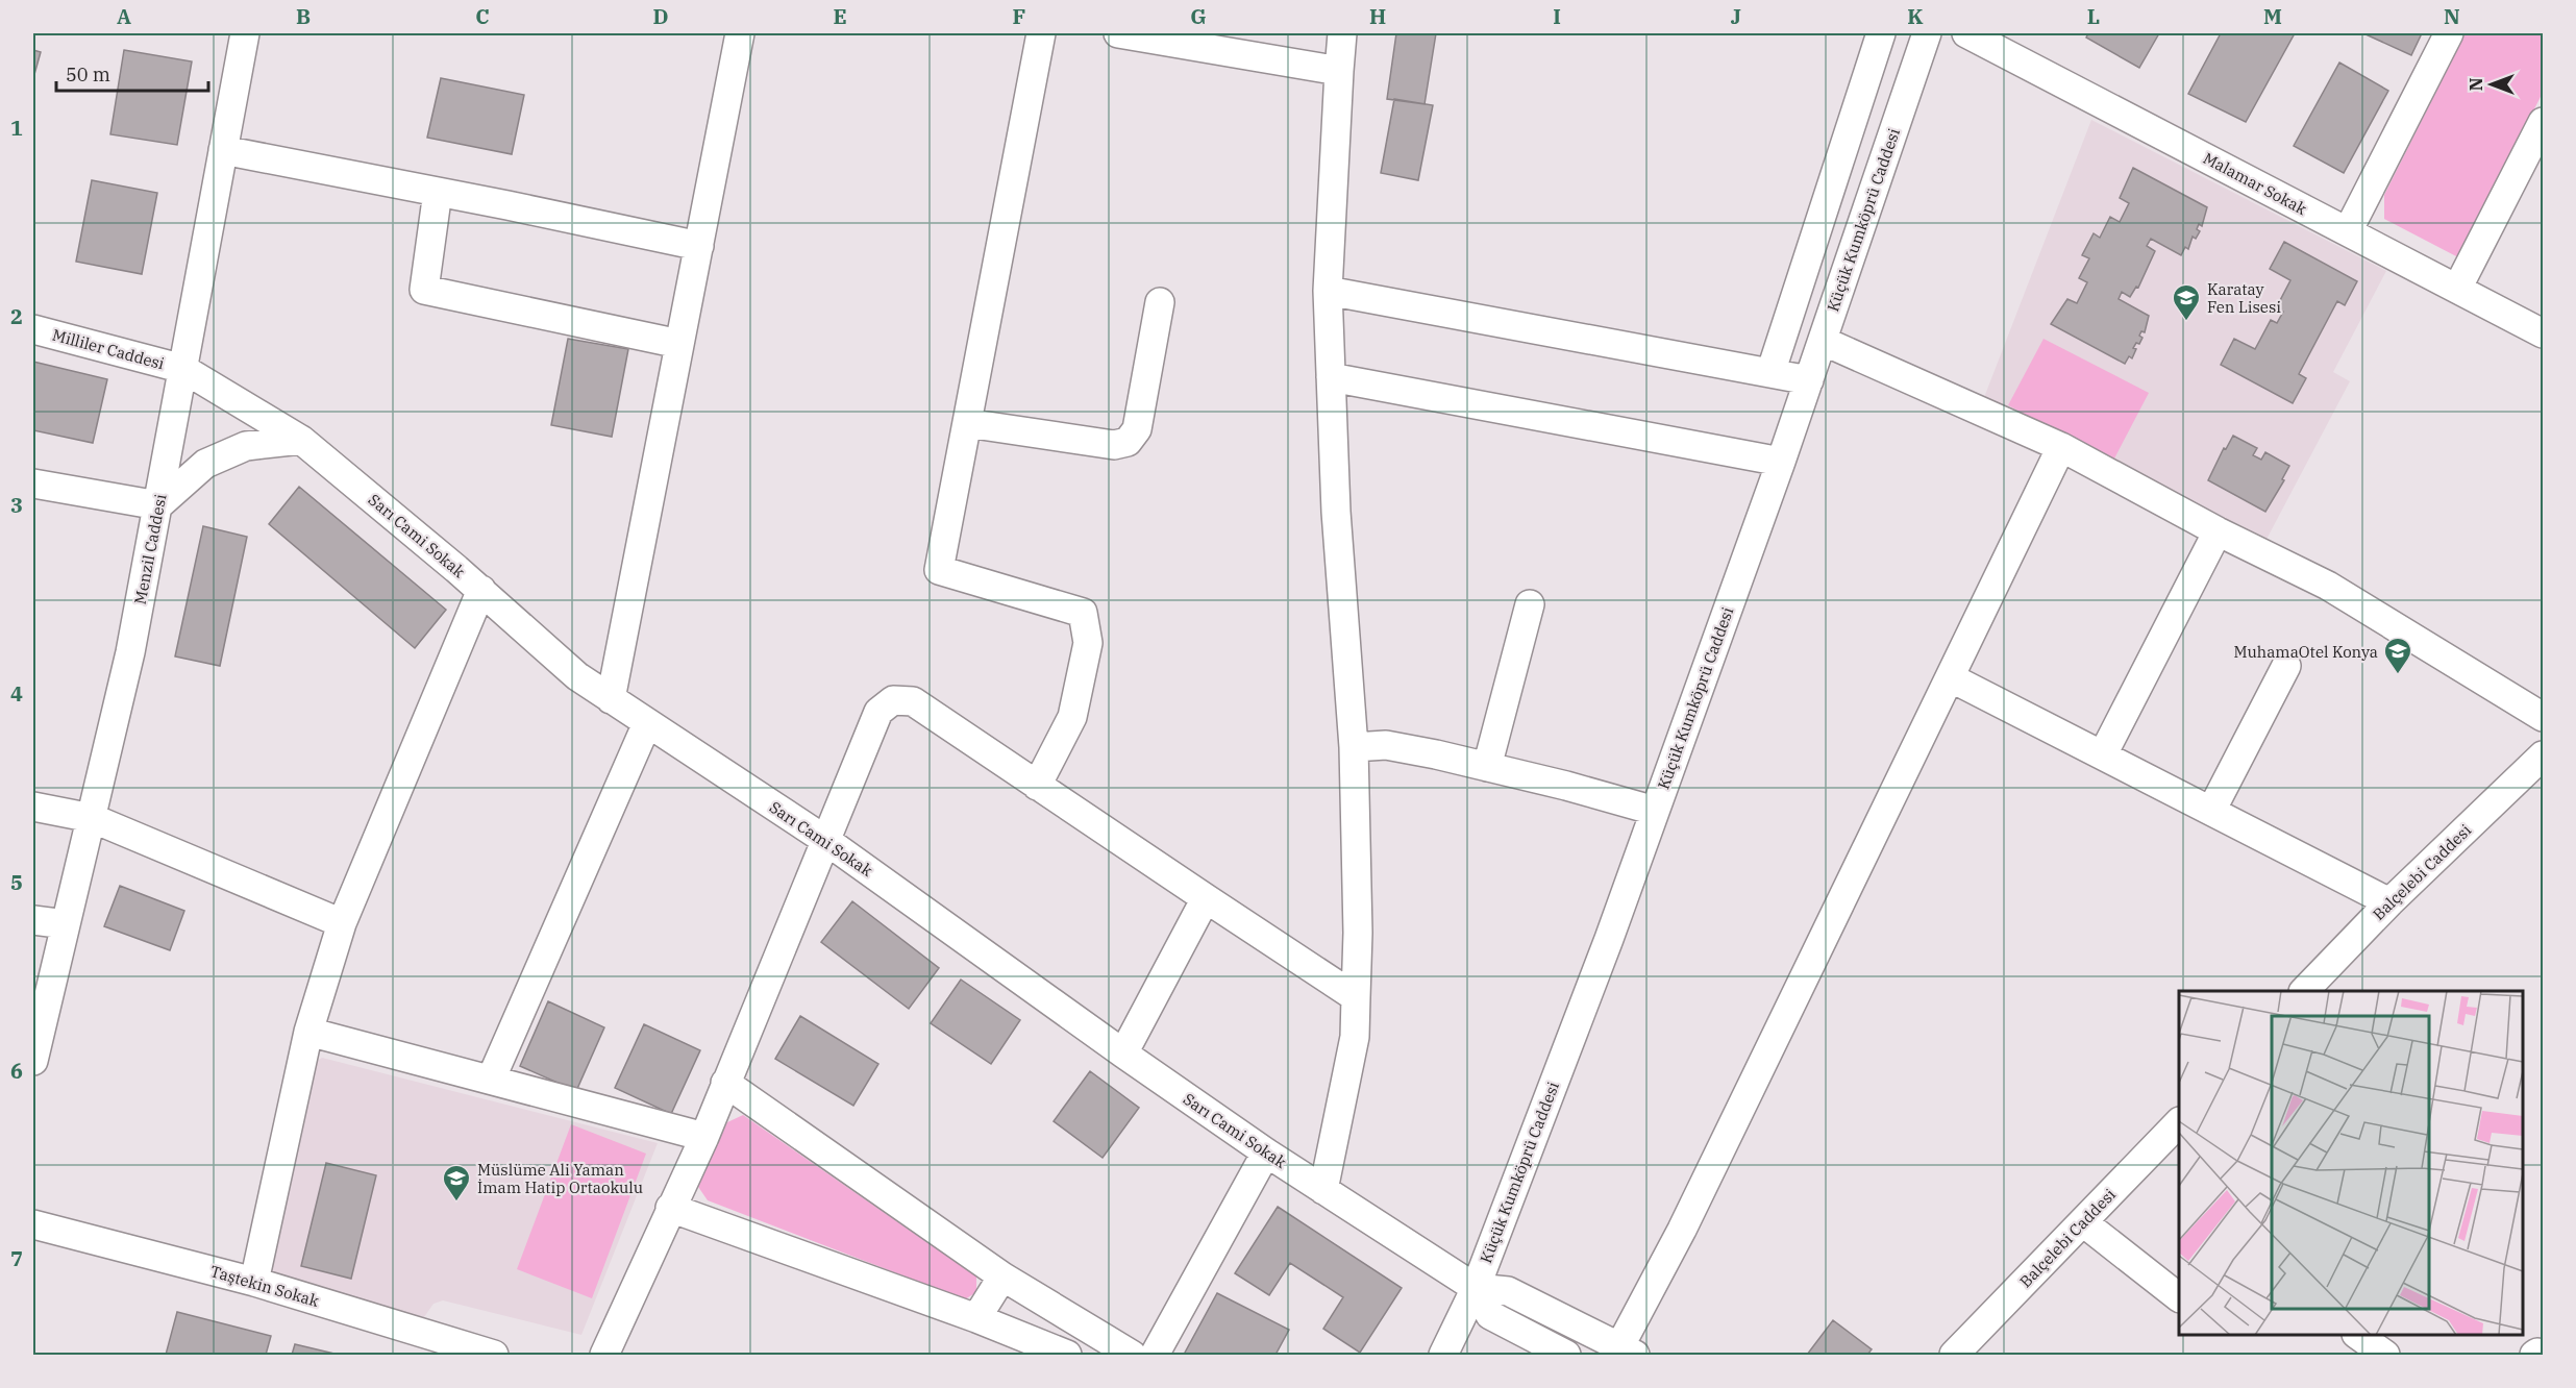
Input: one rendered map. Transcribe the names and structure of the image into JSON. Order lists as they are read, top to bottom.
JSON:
{
  "streets": {
    "street": [
      "Malamar Sokak",
      "Küçük Kumköprü Caddesi",
      "Milliler Caddesi",
      "Sarı Cami Sokak",
      "Menzil Caddesi",
      "Balçelebi Caddesi",
      "Taştekin Sokak"
    ]
  },
  "crossings": [
    ["Küçük Kumköprü Caddesi", "Sarı Cami Sokak"],
    ["Milliler Caddesi", "Sarı Cami Sokak"],
    ["Milliler Caddesi", "Menzil Caddesi"],
    ["Sarı Cami Sokak", "Menzil Caddesi"]
  ],
  "places": {
    "school or university": ["Karatay Fen Lisesi", "MuhamaOtel Konya", "Müslüme Ali Yaman İmam Hatip Ortaokulu"]
  },
  "scale_bar": "50 m",
  "north": "left",
  "grid": {
    "columns": [
      "A",
      "B",
      "C",
      "D",
      "E",
      "F",
      "G",
      "H",
      "I",
      "J",
      "K",
      "L",
      "M",
      "N"
    ],
    "rows": [
      "1",
      "2",
      "3",
      "4",
      "5",
      "6",
      "7"
    ]
  }
}
